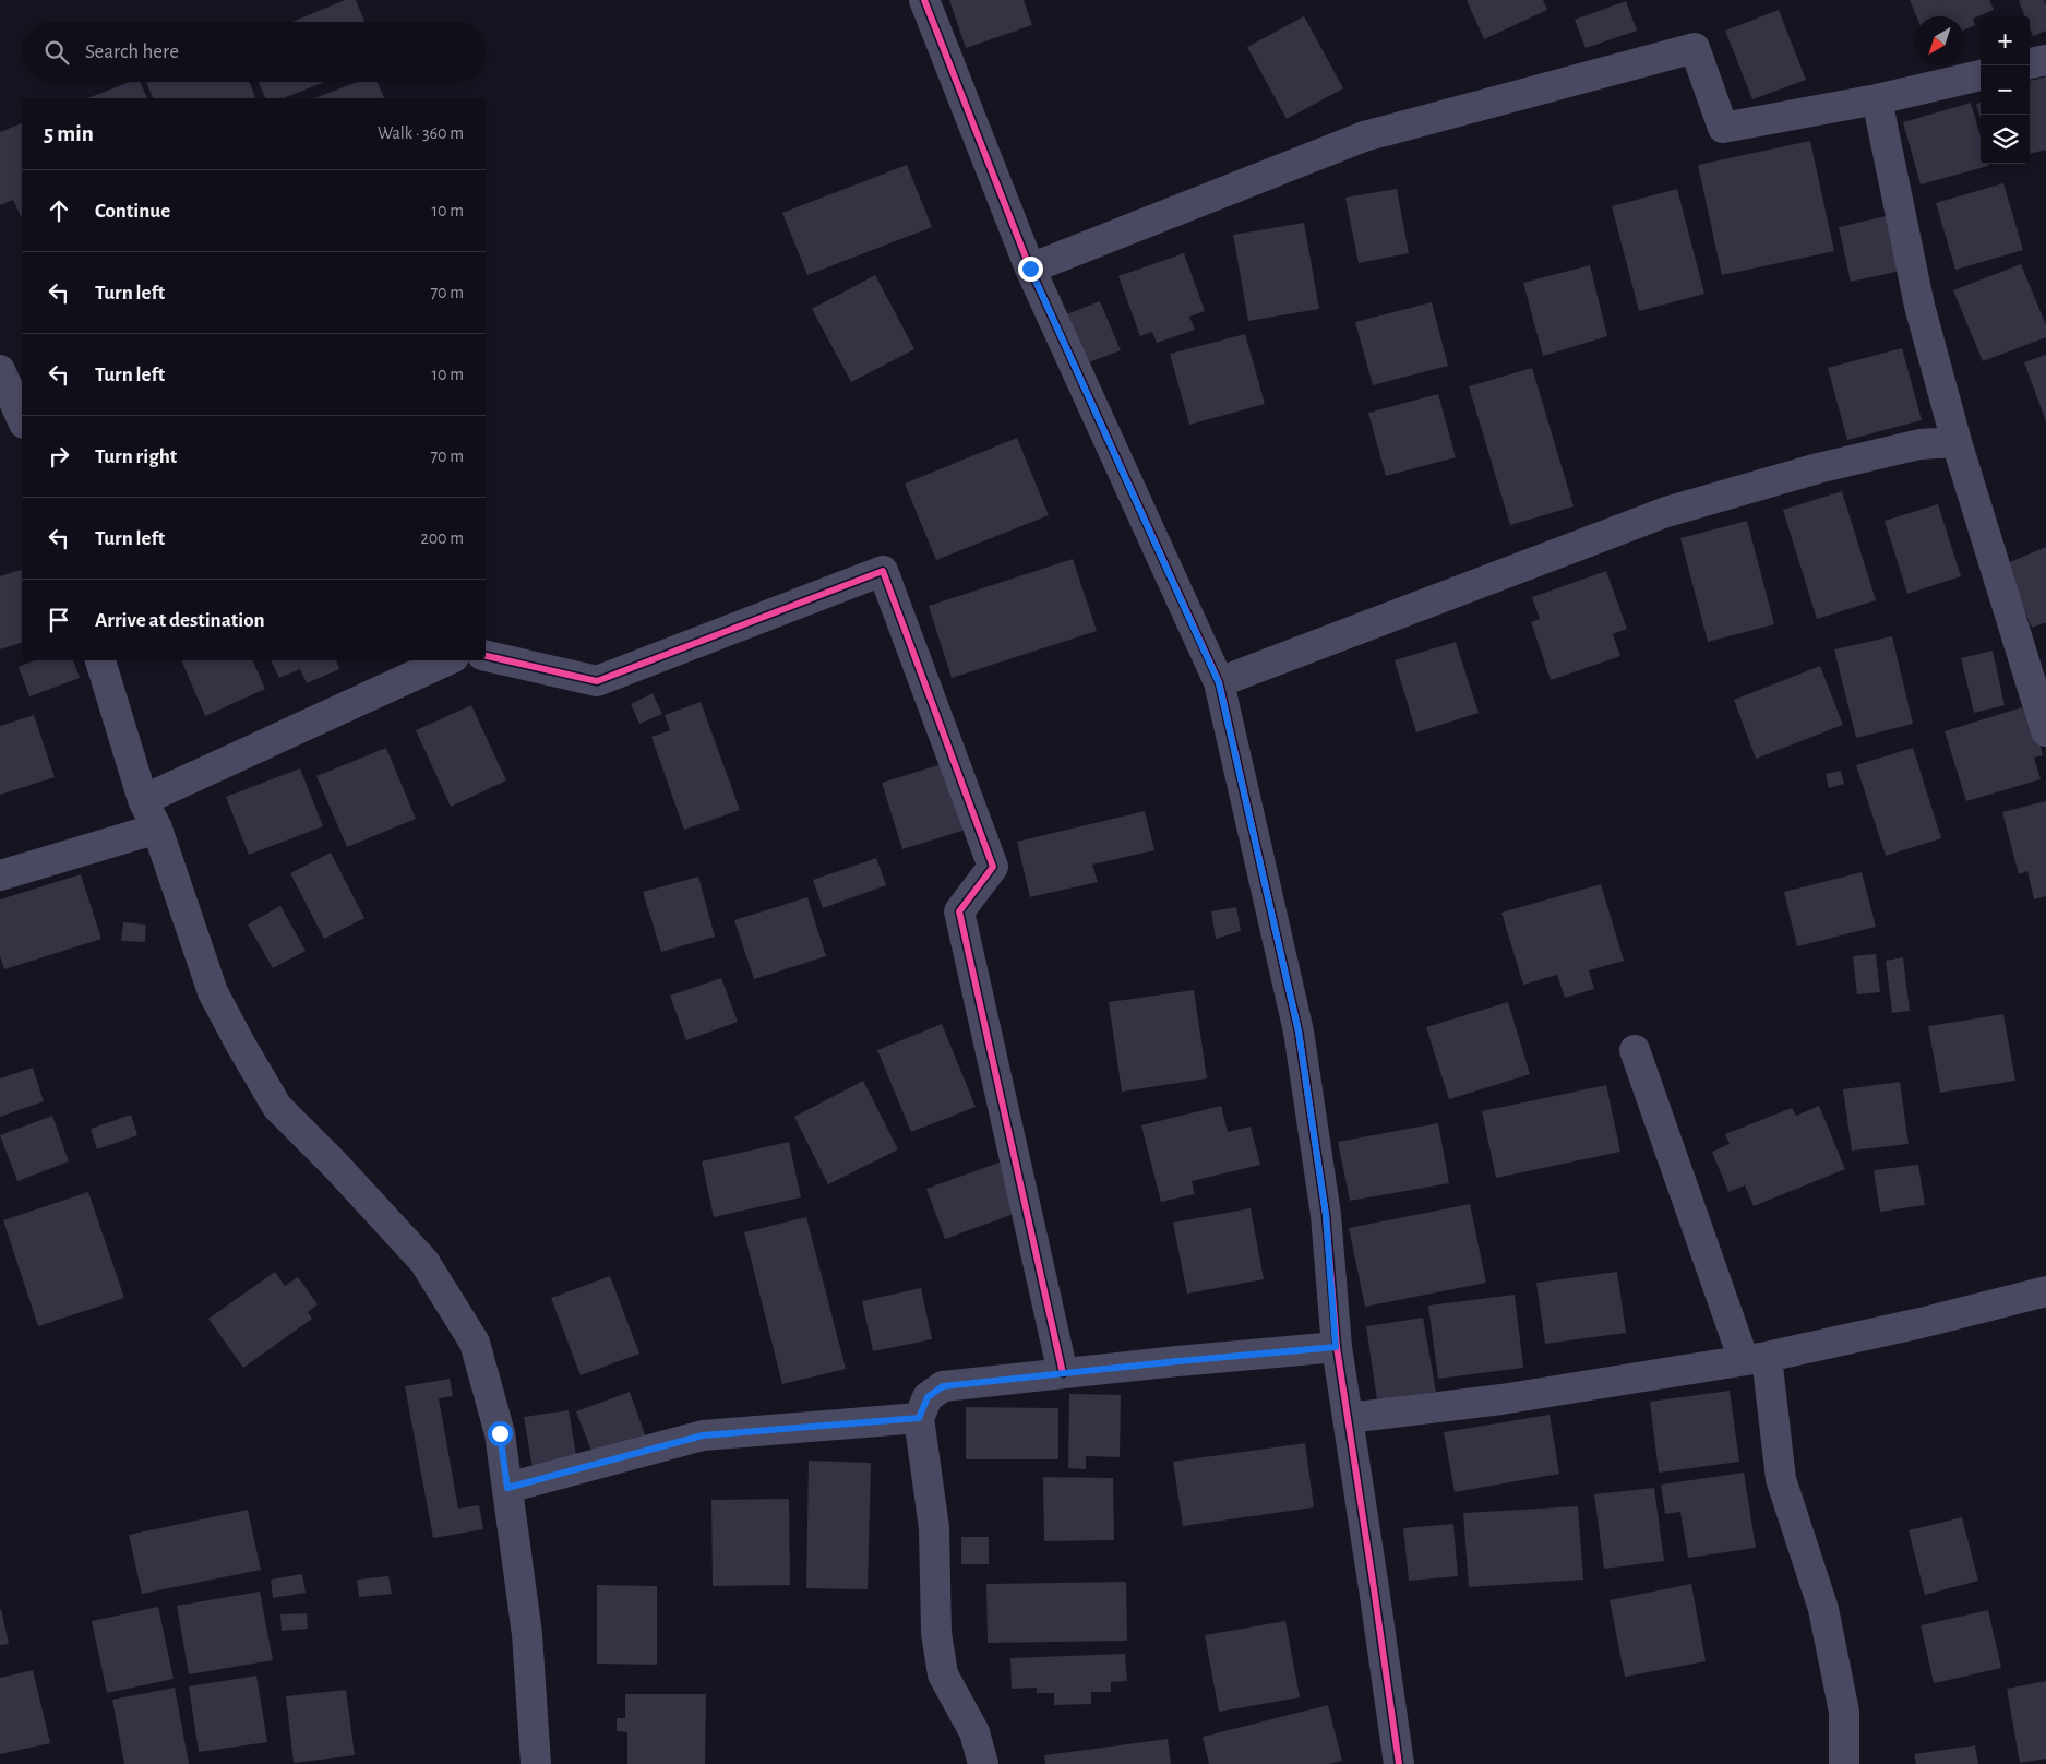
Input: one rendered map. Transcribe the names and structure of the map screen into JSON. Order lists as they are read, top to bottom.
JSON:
{
  "north": "bottom left",
  "page": {
    "map_buttons": ["+", "−"],
    "search": "Search here",
    "heading": ["5 min", "Walk · 360 m"],
    "list": [
      ["Continue", "10 m"],
      ["Turn left", "70 m"],
      ["Turn left", "10 m"],
      ["Turn right", "70 m"],
      ["Turn left", "200 m"],
      "Arrive at destination"
    ]
  }
}
